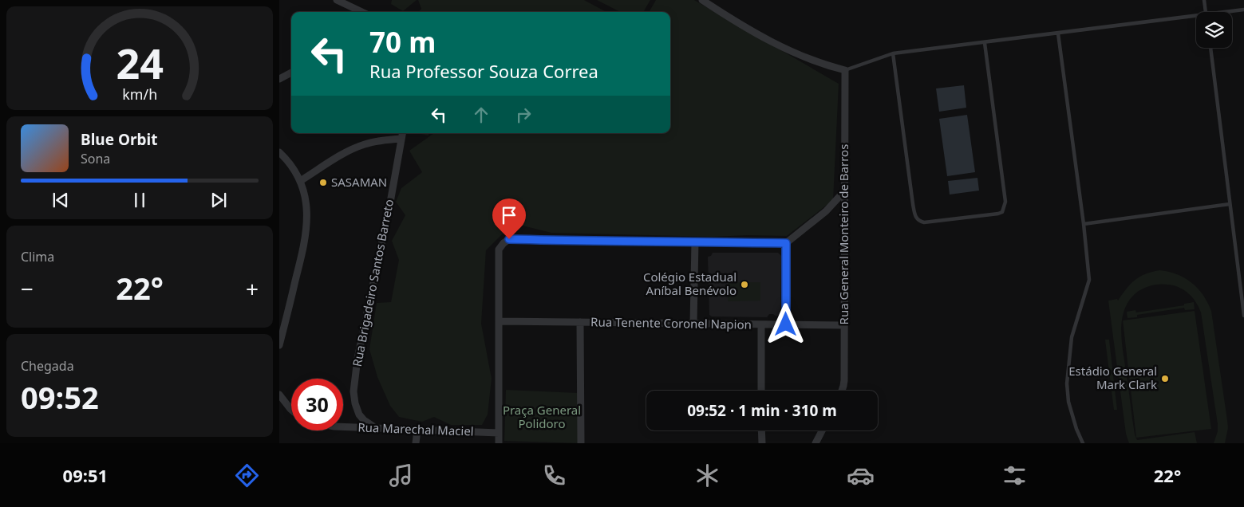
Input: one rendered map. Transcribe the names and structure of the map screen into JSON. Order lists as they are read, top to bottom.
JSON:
{
  "streets": {
    "street": [
      "Rua General Monteiro de Barros",
      "Rua Brigadeiro Santos Barreto",
      "Rua Tenente Coronel Napion",
      "Rua Marechal Maciel"
    ]
  },
  "crossings": [
    ["Rua General Monteiro de Barros", "Rua Tenente Coronel Napion"],
    ["Rua Brigadeiro Santos Barreto", "Rua Marechal Maciel"]
  ],
  "parks": ["Praça General Polidoro"],
  "places": ["SASAMAN", "Colégio Estadual Aníbal Benévolo", "Estádio General Mark Clark"],
  "page": {
    "turn": ["70 m", "Rua Professor Souza Correa"],
    "song": ["Blue Orbit", "Sona"],
    "tile": [
      "Clima",
      ["Chegada", "09:52"]
    ],
    "heat": ["−", "22°", "+"],
    "limit": "30",
    "trip": "09:52 · 1 min · 310 m",
    "tabs": ["09:51", "22°"],
    "gauge": ["24", "km/h"]
  }
}
